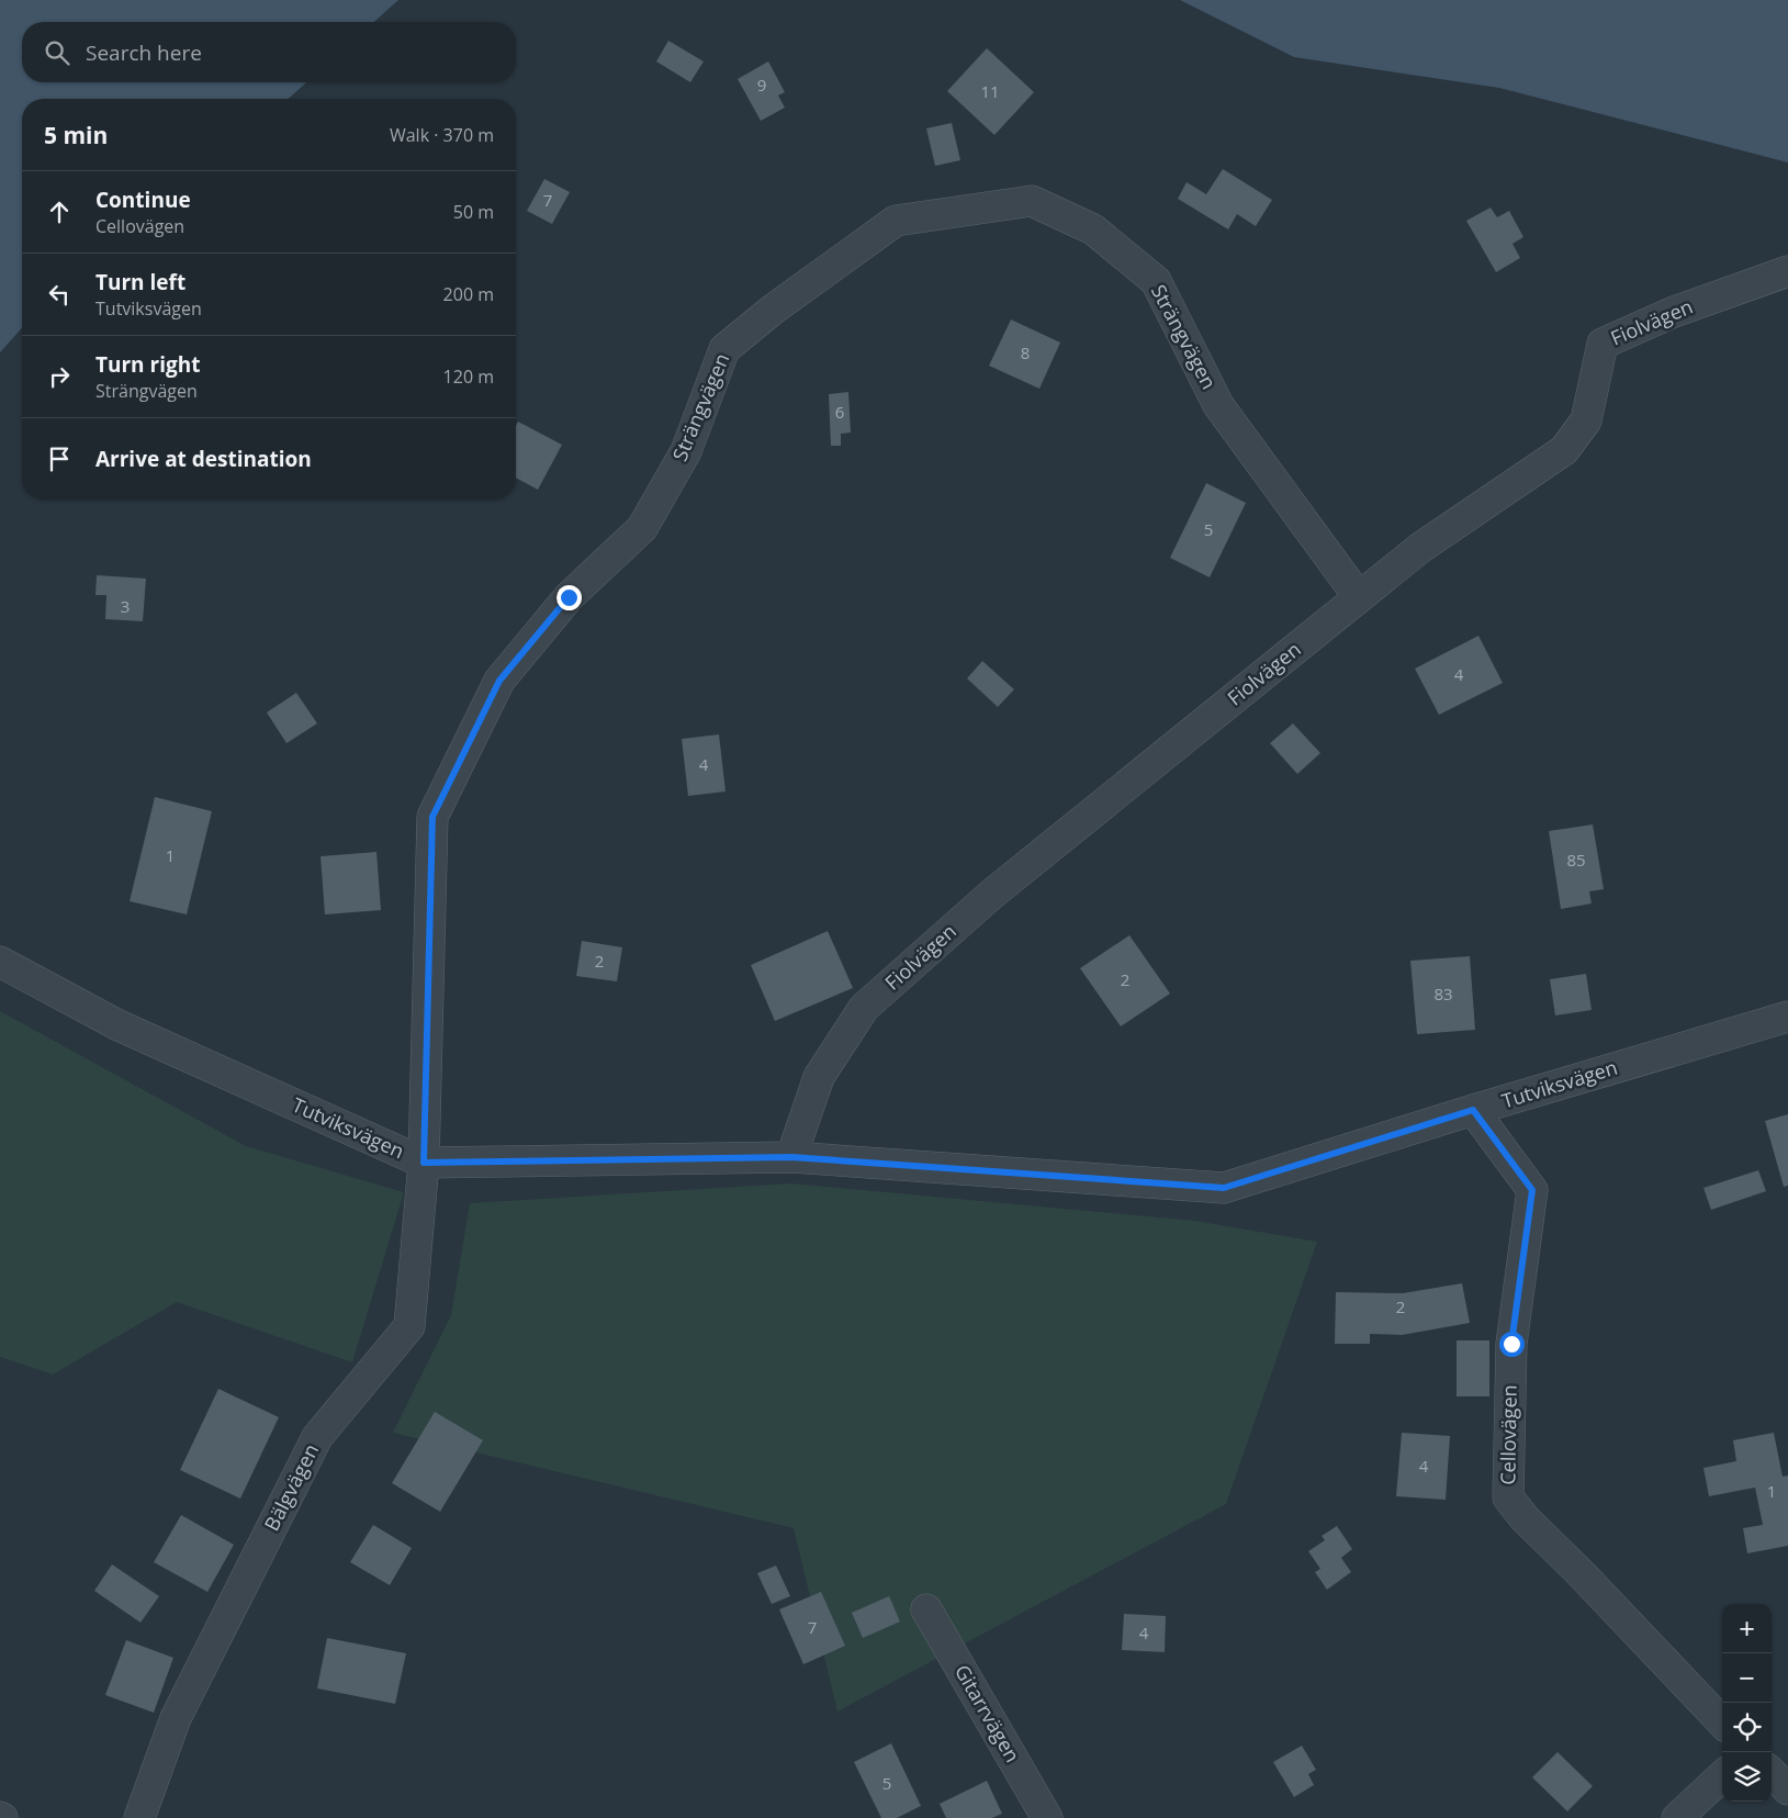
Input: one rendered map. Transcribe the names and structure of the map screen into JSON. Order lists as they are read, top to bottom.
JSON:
{
  "streets": {
    "street": [
      "Fiolvägen",
      "Strängvägen",
      "Tutviksvägen",
      "Cellovägen",
      "Bälgvägen",
      "Gitarrvägen"
    ]
  },
  "crossings": [
    ["Fiolvägen", "Strängvägen"],
    ["Fiolvägen", "Tutviksvägen"],
    ["Strängvägen", "Tutviksvägen"],
    ["Strängvägen", "Bälgvägen"],
    ["Tutviksvägen", "Cellovägen"],
    ["Tutviksvägen", "Bälgvägen"]
  ],
  "house_numbers": [
    "9",
    "11",
    "7",
    "8",
    "6",
    "5",
    "3",
    "4",
    "4",
    "1",
    "85",
    "2",
    "2",
    "83",
    "2",
    "4",
    "1",
    "7",
    "4",
    "5"
  ],
  "page": {
    "search": "Search here",
    "heading": ["5 min", "Walk · 370 m"],
    "list": [
      ["Continue", "Cellovägen", "50 m"],
      ["Turn left", "Tutviksvägen", "200 m"],
      ["Turn right", "Strängvägen", "120 m"],
      "Arrive at destination"
    ],
    "map_buttons": ["+", "−"]
  }
}
